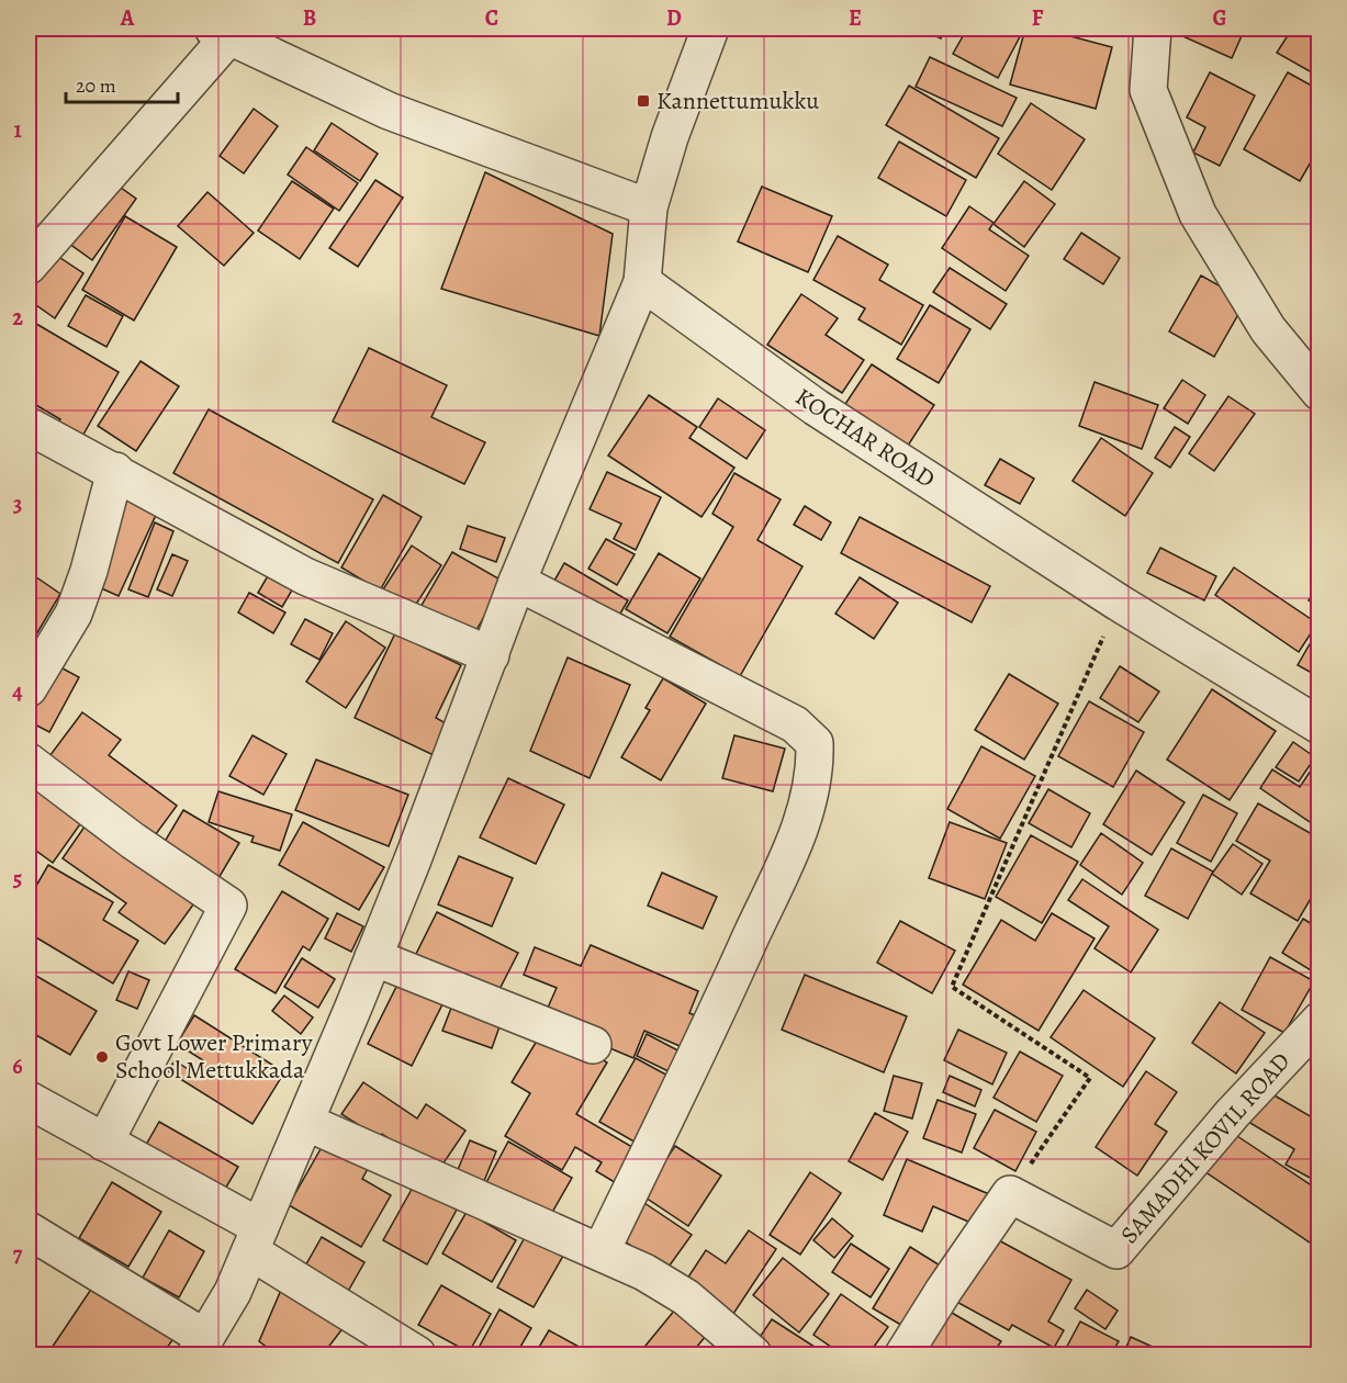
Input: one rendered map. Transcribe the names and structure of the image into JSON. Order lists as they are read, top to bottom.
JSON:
{
  "streets": {
    "street": ["KOCHAR ROAD", "SAMADHI KOVIL ROAD"]
  },
  "places": {
    "transit": ["Kannettumukku"],
    "other": ["Govt Lower Primary School Mettukkada"]
  },
  "scale_bar": "20 m",
  "grid": {
    "columns": [
      "A",
      "B",
      "C",
      "D",
      "E",
      "F",
      "G"
    ],
    "rows": [
      "1",
      "2",
      "3",
      "4",
      "5",
      "6",
      "7"
    ]
  }
}
